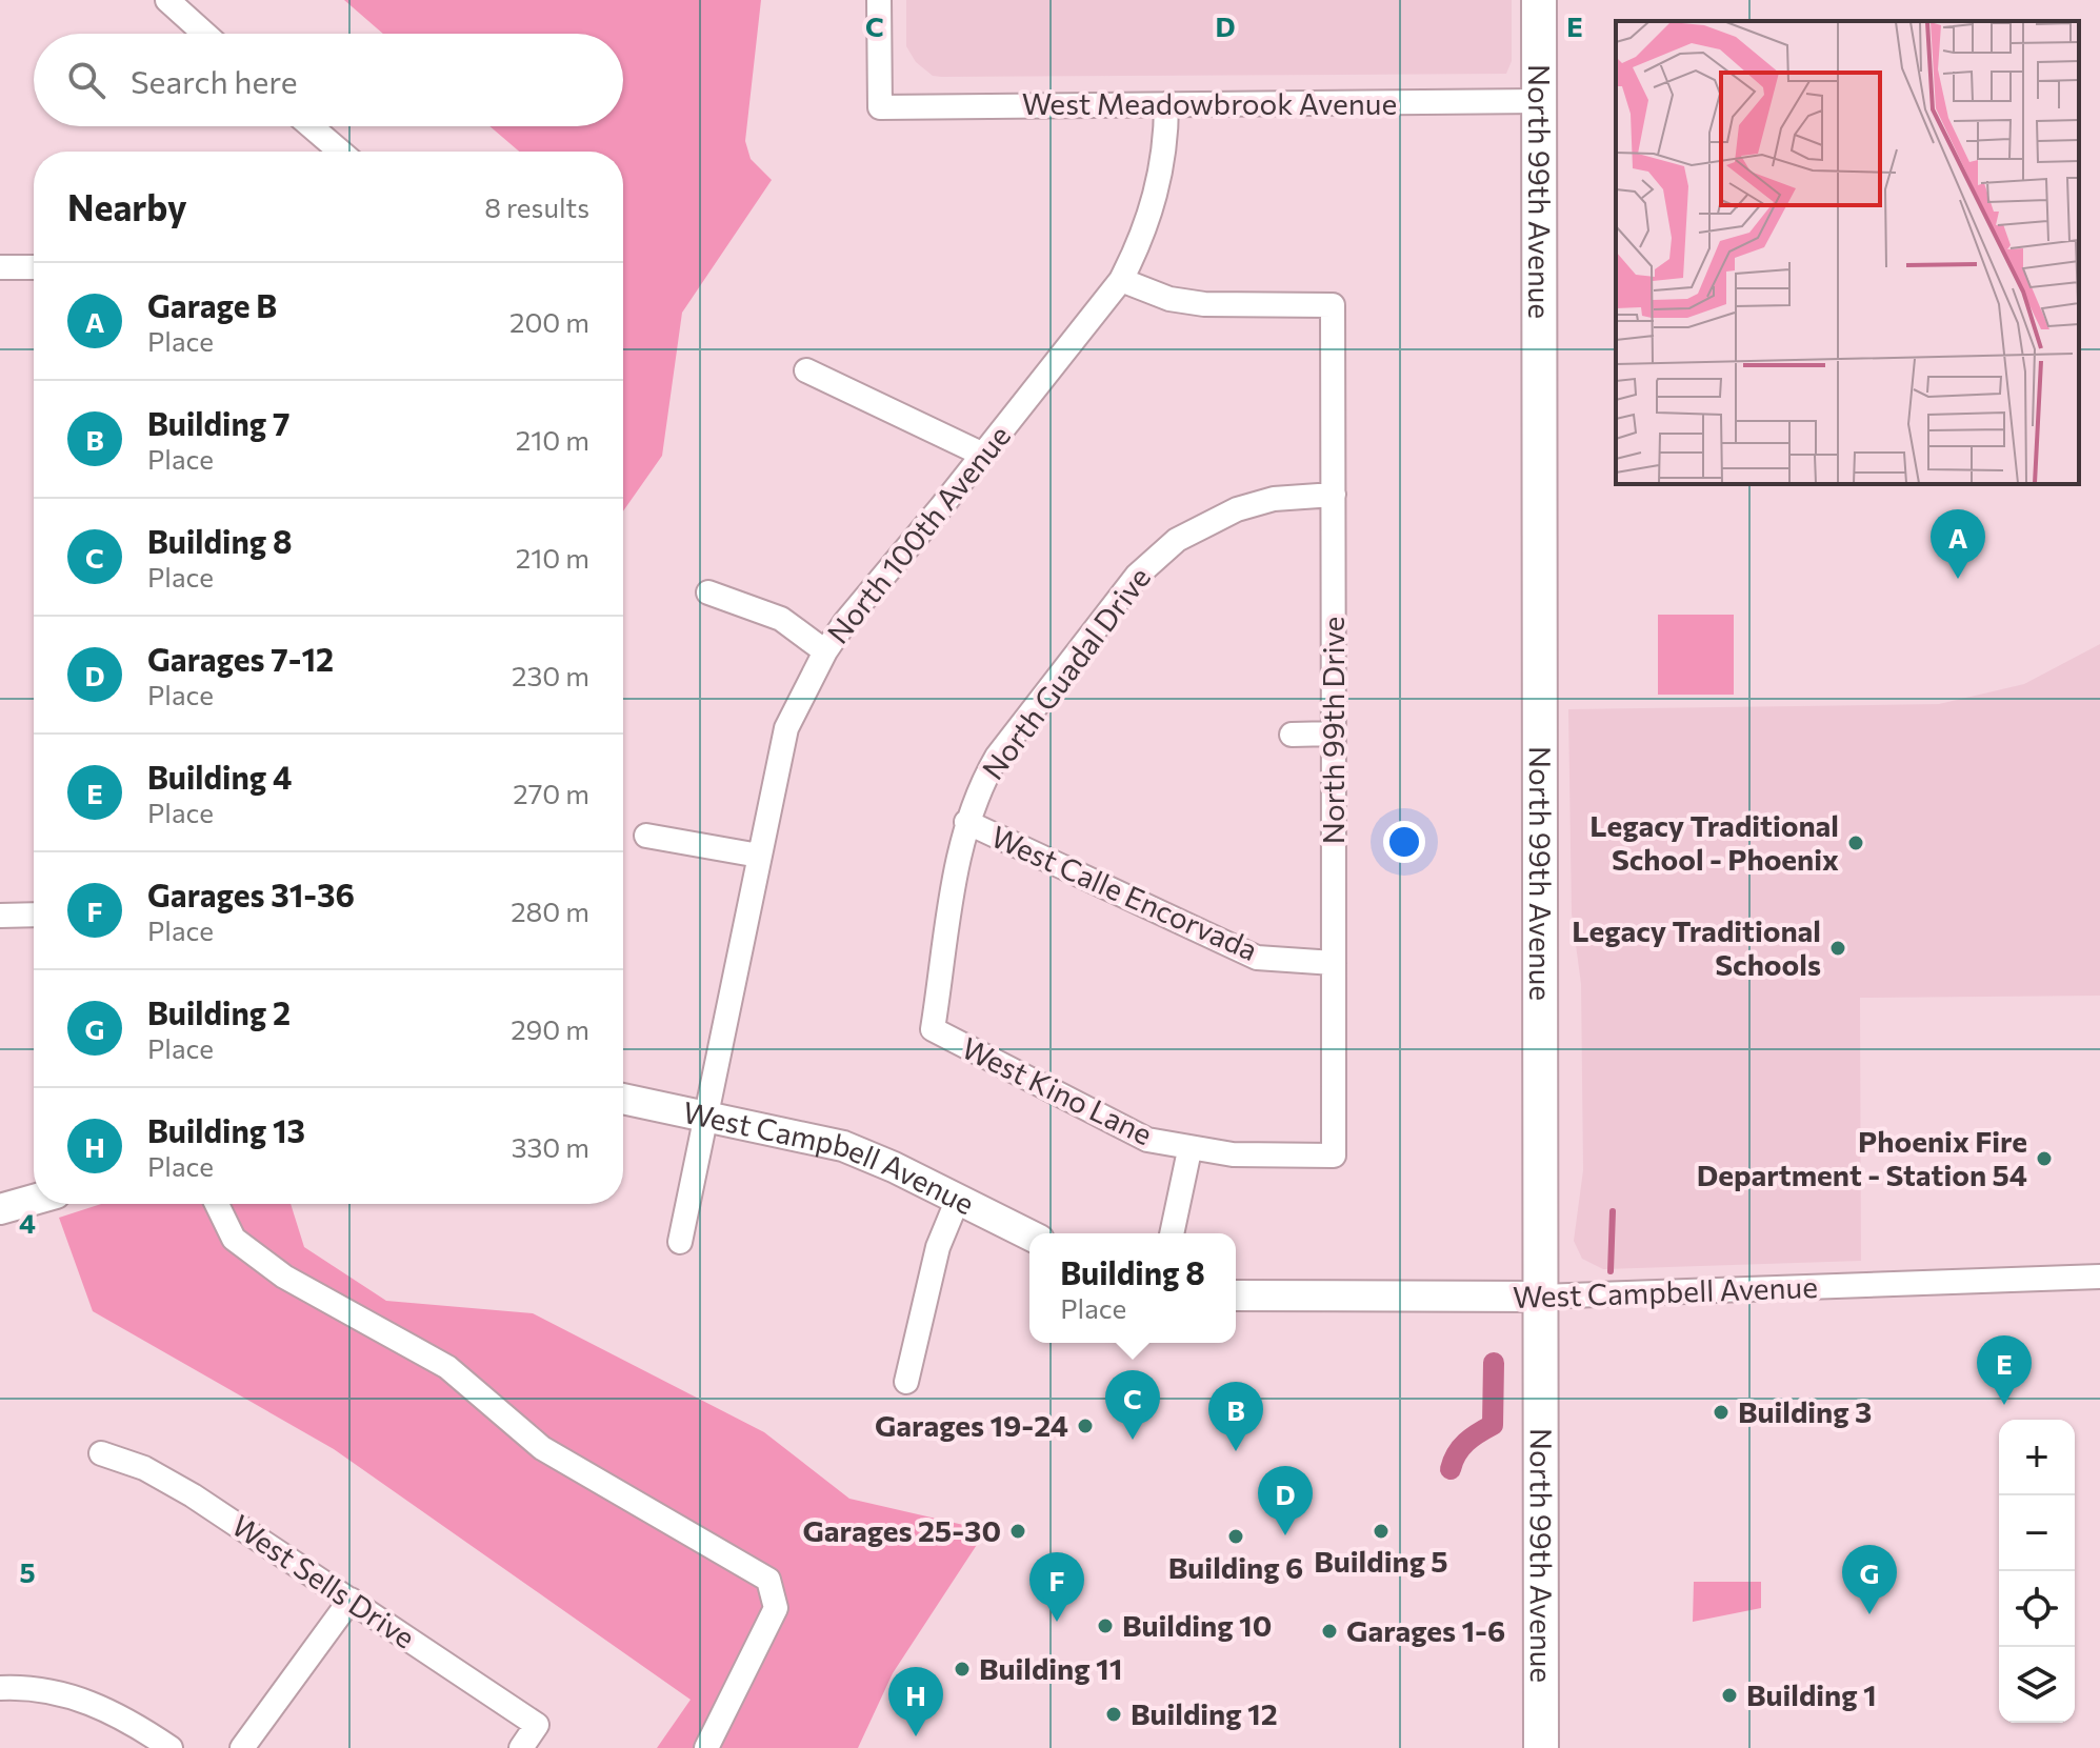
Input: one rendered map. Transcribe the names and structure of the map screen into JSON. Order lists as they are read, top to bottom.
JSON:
{
  "streets": {
    "main road": ["North 99th Avenue"],
    "street": [
      "West Meadowbrook Avenue",
      "North 100th Avenue",
      "North Guadal Drive",
      "North 99th Drive",
      "West Calle Encorvada",
      "West Kino Lane",
      "West Campbell Avenue",
      "West Sells Drive"
    ]
  },
  "crossings": [
    ["West Meadowbrook Avenue", "North 99th Avenue"],
    ["West Meadowbrook Avenue", "North 100th Avenue"],
    ["North 99th Avenue", "West Campbell Avenue"],
    ["North 100th Avenue", "North 99th Drive"],
    ["North 100th Avenue", "West Campbell Avenue"],
    ["North Guadal Drive", "North 99th Drive"],
    ["North Guadal Drive", "West Calle Encorvada"],
    ["North Guadal Drive", "West Kino Lane"],
    ["North 99th Drive", "West Calle Encorvada"],
    ["North 99th Drive", "West Kino Lane"]
  ],
  "places": [
    "Legacy Traditional School - Phoenix",
    "Legacy Traditional Schools",
    "Phoenix Fire Department - Station 54",
    "Building 3",
    "Garages 19-24",
    "Garages 25-30",
    "Building 5",
    "Building 6",
    "Building 10",
    "Garages 1-6",
    "Building 11",
    "Building 1",
    "Building 12"
  ],
  "page": {
    "search": "Search here",
    "heading": ["Nearby", "8 results"],
    "list": [
      {
        "mark": "A",
        "name": "Garage B",
        "note": "Place",
        "value": "200 m"
      },
      {
        "mark": "B",
        "name": "Building 7",
        "note": "Place",
        "value": "210 m"
      },
      {
        "mark": "C",
        "name": "Building 8",
        "note": "Place",
        "value": "210 m"
      },
      {
        "mark": "D",
        "name": "Garages 7-12",
        "note": "Place",
        "value": "230 m"
      },
      {
        "mark": "E",
        "name": "Building 4",
        "note": "Place",
        "value": "270 m"
      },
      {
        "mark": "F",
        "name": "Garages 31-36",
        "note": "Place",
        "value": "280 m"
      },
      {
        "mark": "G",
        "name": "Building 2",
        "note": "Place",
        "value": "290 m"
      },
      {
        "mark": "H",
        "name": "Building 13",
        "note": "Place",
        "value": "330 m"
      }
    ],
    "pins": [
      "A",
      "E",
      "C",
      "B",
      "D",
      "G",
      "F",
      "H"
    ],
    "popup": ["Building 8", "Place"],
    "map_buttons": ["+", "−"]
  },
  "grid": {
    "columns": ["C", "D", "E"],
    "rows": ["4", "5"]
  }
}
